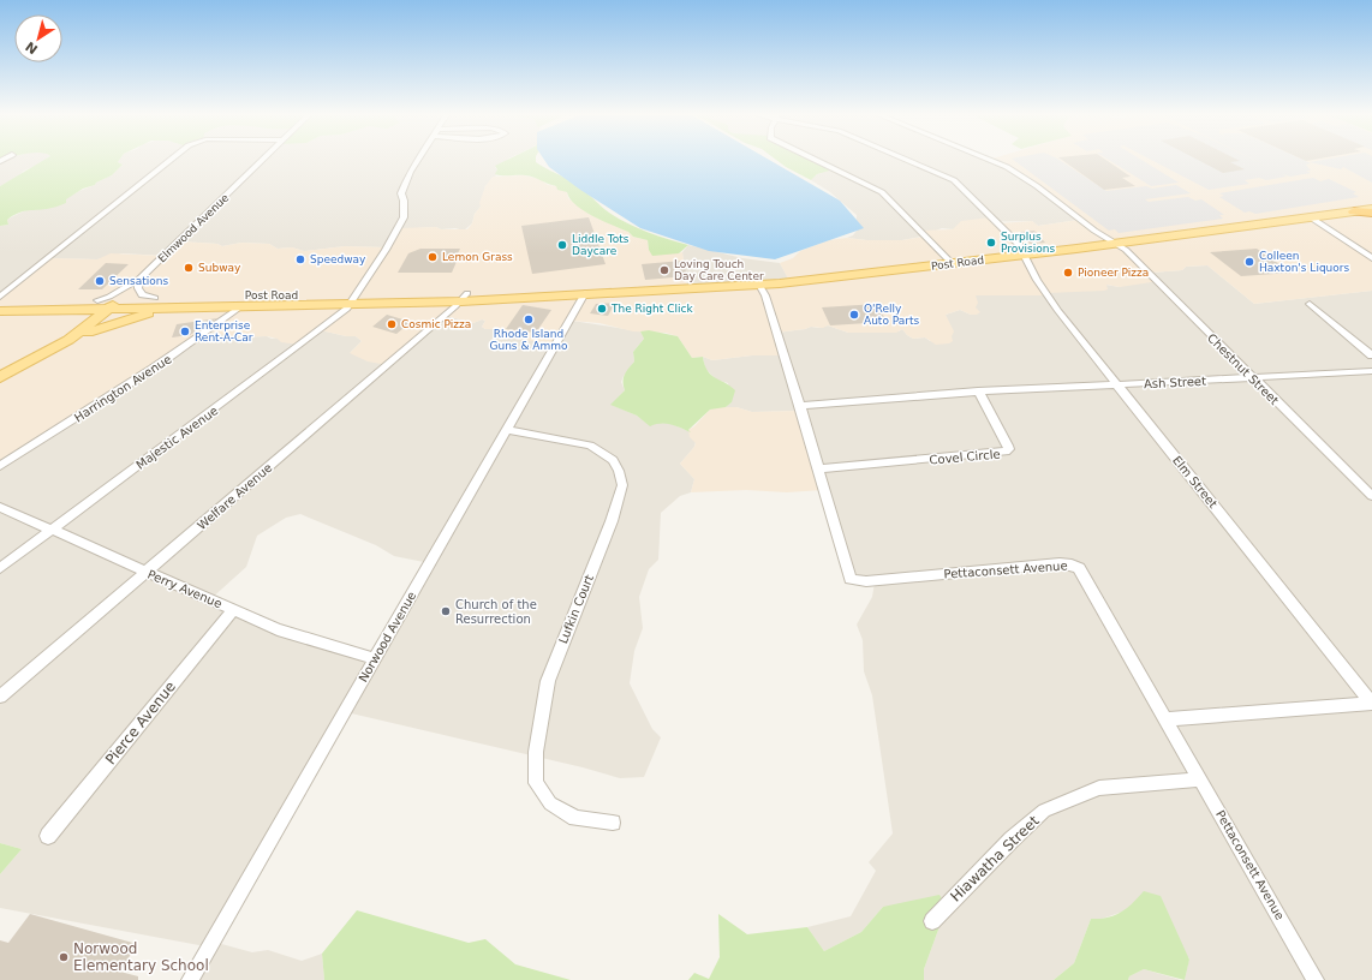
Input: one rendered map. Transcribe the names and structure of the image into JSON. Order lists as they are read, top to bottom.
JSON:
{
  "streets": {
    "main road": ["Post Road"],
    "street": [
      "Elmwood Avenue",
      "Chestnut Street",
      "Ash Street",
      "Harrington Avenue",
      "Majestic Avenue",
      "Covel Circle",
      "Elm Street",
      "Welfare Avenue",
      "Pettaconsett Avenue",
      "Perry Avenue",
      "Lufkin Court",
      "Norwood Avenue",
      "Pierce Avenue",
      "Hiawatha Street"
    ]
  },
  "crossings": [
    ["Elmwood Avenue", "Post Road"],
    ["Post Road", "Chestnut Street"],
    ["Post Road", "Harrington Avenue"],
    ["Post Road", "Majestic Avenue"],
    ["Post Road", "Elm Street"],
    ["Post Road", "Welfare Avenue"],
    ["Post Road", "Pettaconsett Avenue"],
    ["Post Road", "Norwood Avenue"],
    ["Chestnut Street", "Ash Street"],
    ["Ash Street", "Covel Circle"],
    ["Ash Street", "Elm Street"],
    ["Majestic Avenue", "Perry Avenue"],
    ["Covel Circle", "Pettaconsett Avenue"],
    ["Welfare Avenue", "Perry Avenue"],
    ["Pettaconsett Avenue", "Hiawatha Street"],
    ["Perry Avenue", "Norwood Avenue"],
    ["Perry Avenue", "Pierce Avenue"],
    ["Lufkin Court", "Norwood Avenue"]
  ],
  "places": [
    "Surplus Provisions",
    "Liddle Tots Daycare",
    "Lemon Grass",
    "Speedway",
    "Colleen Haxton's Liquors",
    "Subway",
    "Loving Touch Day Care Center",
    "Pioneer Pizza",
    "Sensations",
    "The Right Click",
    "O'Relly Auto Parts",
    "Rhode Island Guns & Ammo",
    "Cosmic Pizza",
    "Enterprise Rent-A-Car",
    "Church of the Resurrection",
    "Norwood Elementary School"
  ],
  "north": "bottom left"
}
